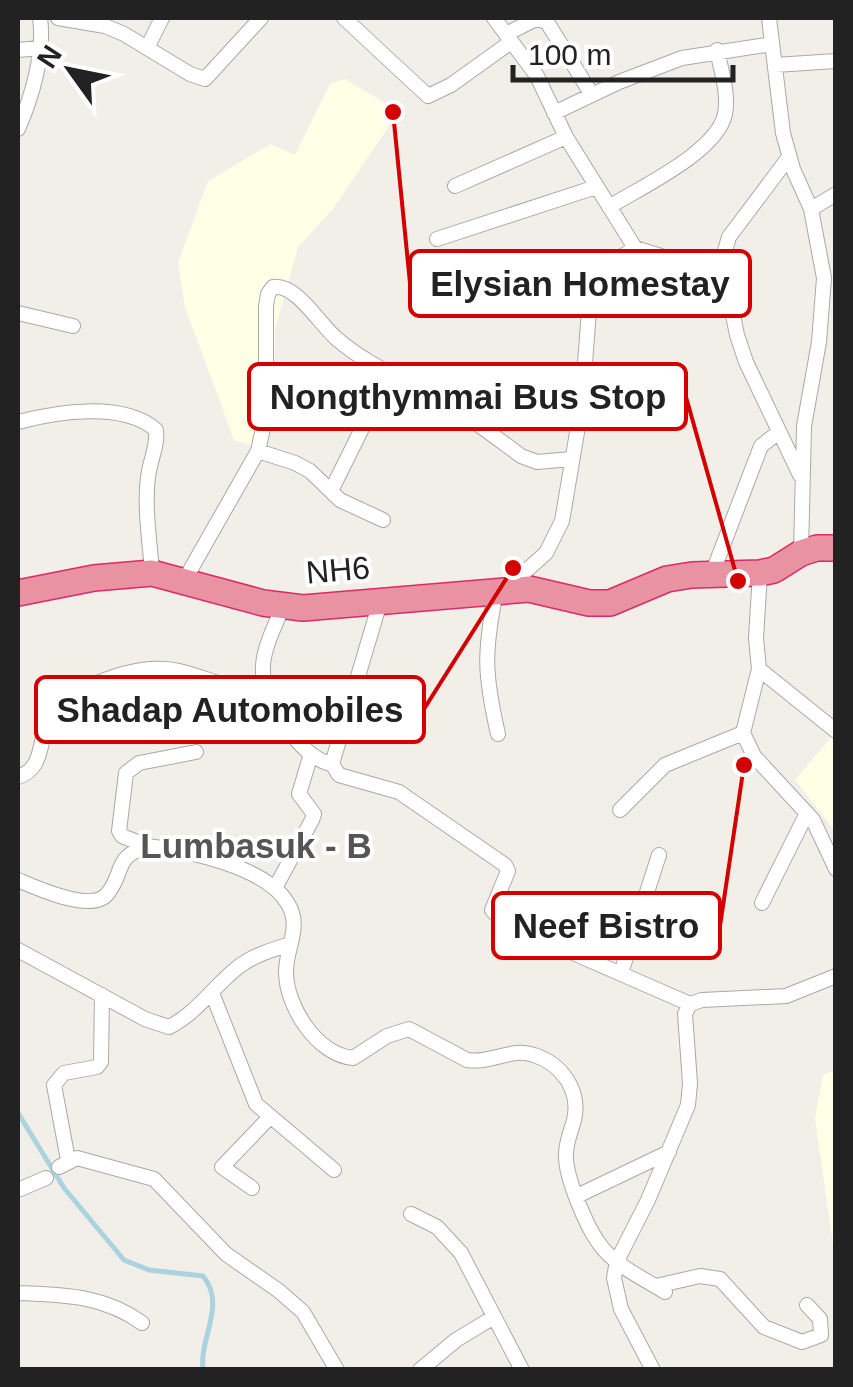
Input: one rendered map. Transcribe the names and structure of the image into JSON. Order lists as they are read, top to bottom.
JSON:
{
  "streets": {
    "highway": ["NH6"]
  },
  "districts": ["Lumbasuk - B"],
  "places": [
    "Elysian Homestay",
    "Shadap Automobiles",
    "Nongthymmai Bus Stop",
    "Neef Bistro"
  ],
  "scale_bar": "100 m",
  "north": "top left"
}
